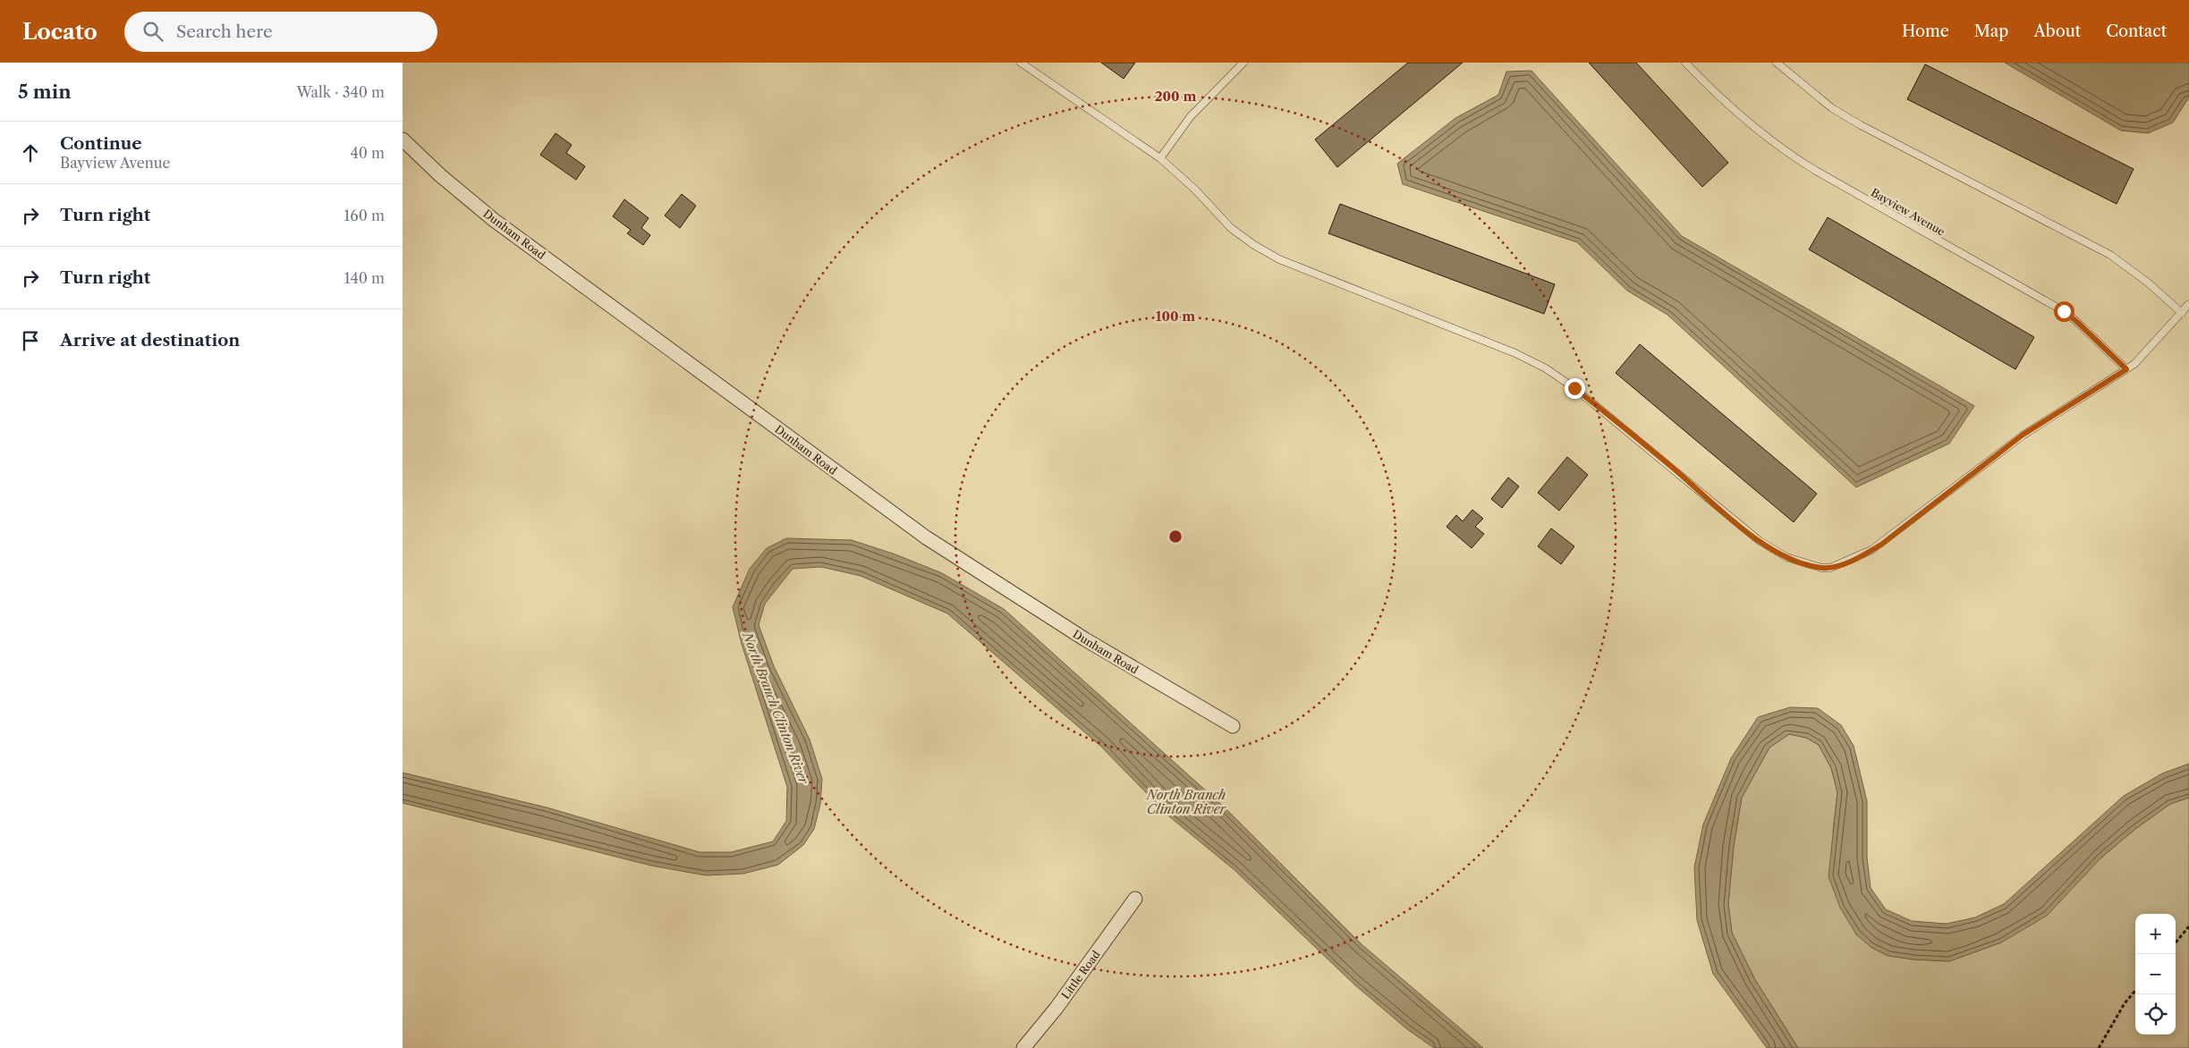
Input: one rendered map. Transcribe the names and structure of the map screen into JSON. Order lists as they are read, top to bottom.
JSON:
{
  "streets": {
    "street": ["Dunham Road", "Little Road"],
    "lane": ["Bayview Avenue"]
  },
  "water": ["North Branch Clinton River"],
  "page": {
    "header": "Locato",
    "search": "Search here",
    "nav": [
      "Home",
      "Map",
      "About",
      "Contact"
    ],
    "heading": ["5 min", "Walk · 340 m"],
    "list": [
      ["Continue", "Bayview Avenue", "40 m"],
      ["Turn right", "160 m"],
      ["Turn right", "140 m"],
      "Arrive at destination"
    ],
    "map_buttons": ["+", "−"]
  },
  "rings": ["200 m", "100 m"]
}
